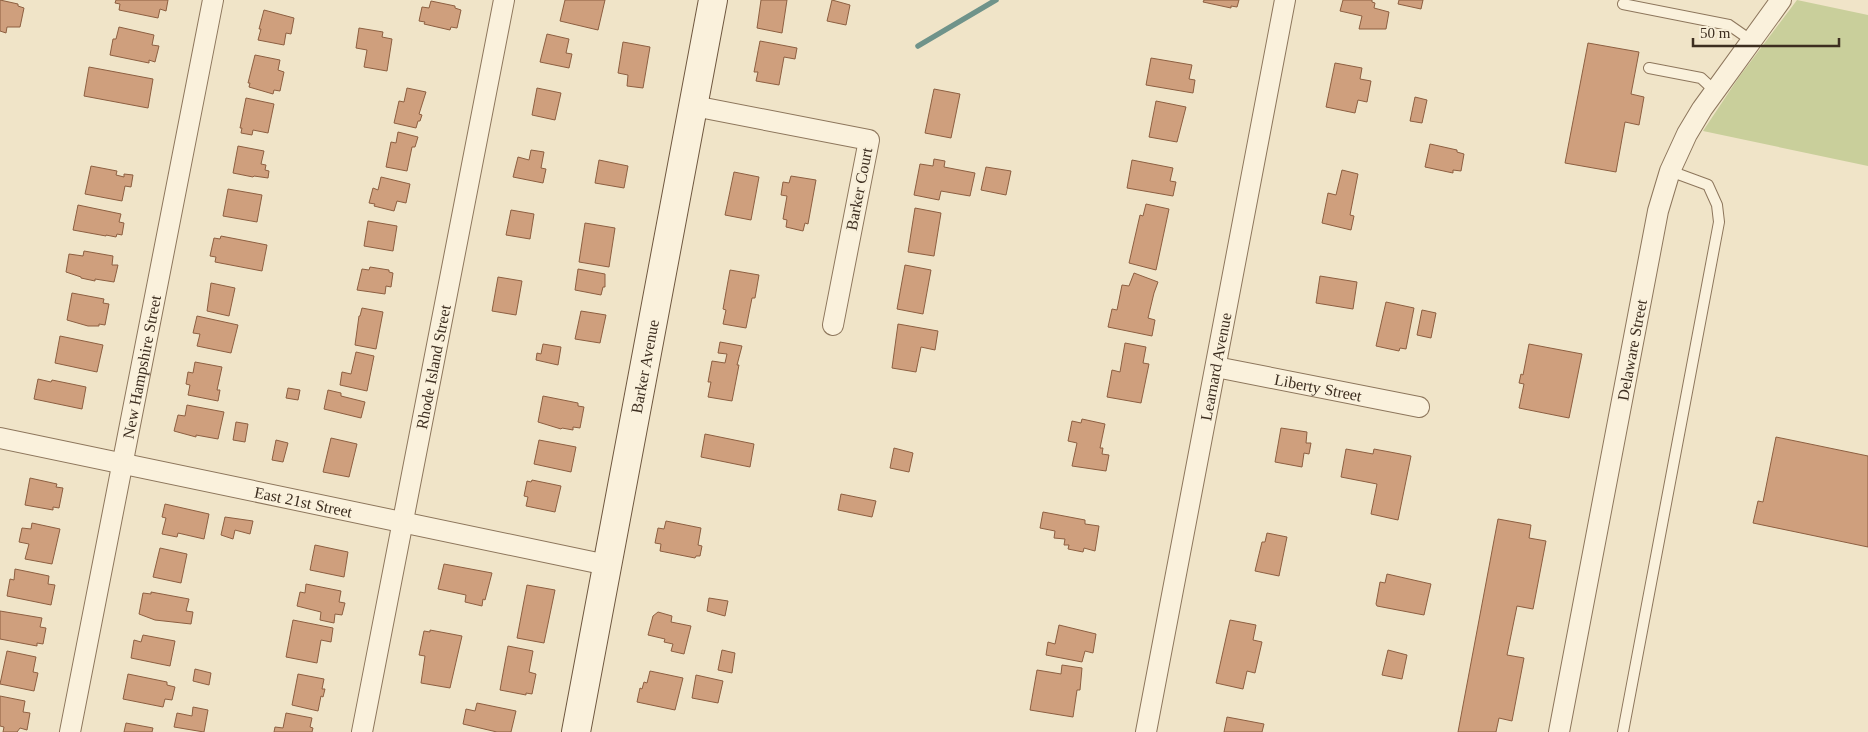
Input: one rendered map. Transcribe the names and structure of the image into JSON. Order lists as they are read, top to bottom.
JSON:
{
  "streets": {
    "street": [
      "Barker Court",
      "Delaware Street",
      "New Hampshire Street",
      "Rhode Island Street",
      "Barker Avenue",
      "Learnard Avenue",
      "Liberty Street",
      "East 21st Street"
    ]
  },
  "crossings": [
    ["Barker Court", "Barker Avenue"],
    ["New Hampshire Street", "East 21st Street"],
    ["Rhode Island Street", "East 21st Street"],
    ["Barker Avenue", "East 21st Street"],
    ["Learnard Avenue", "Liberty Street"]
  ],
  "scale_bar": "50 m"
}
